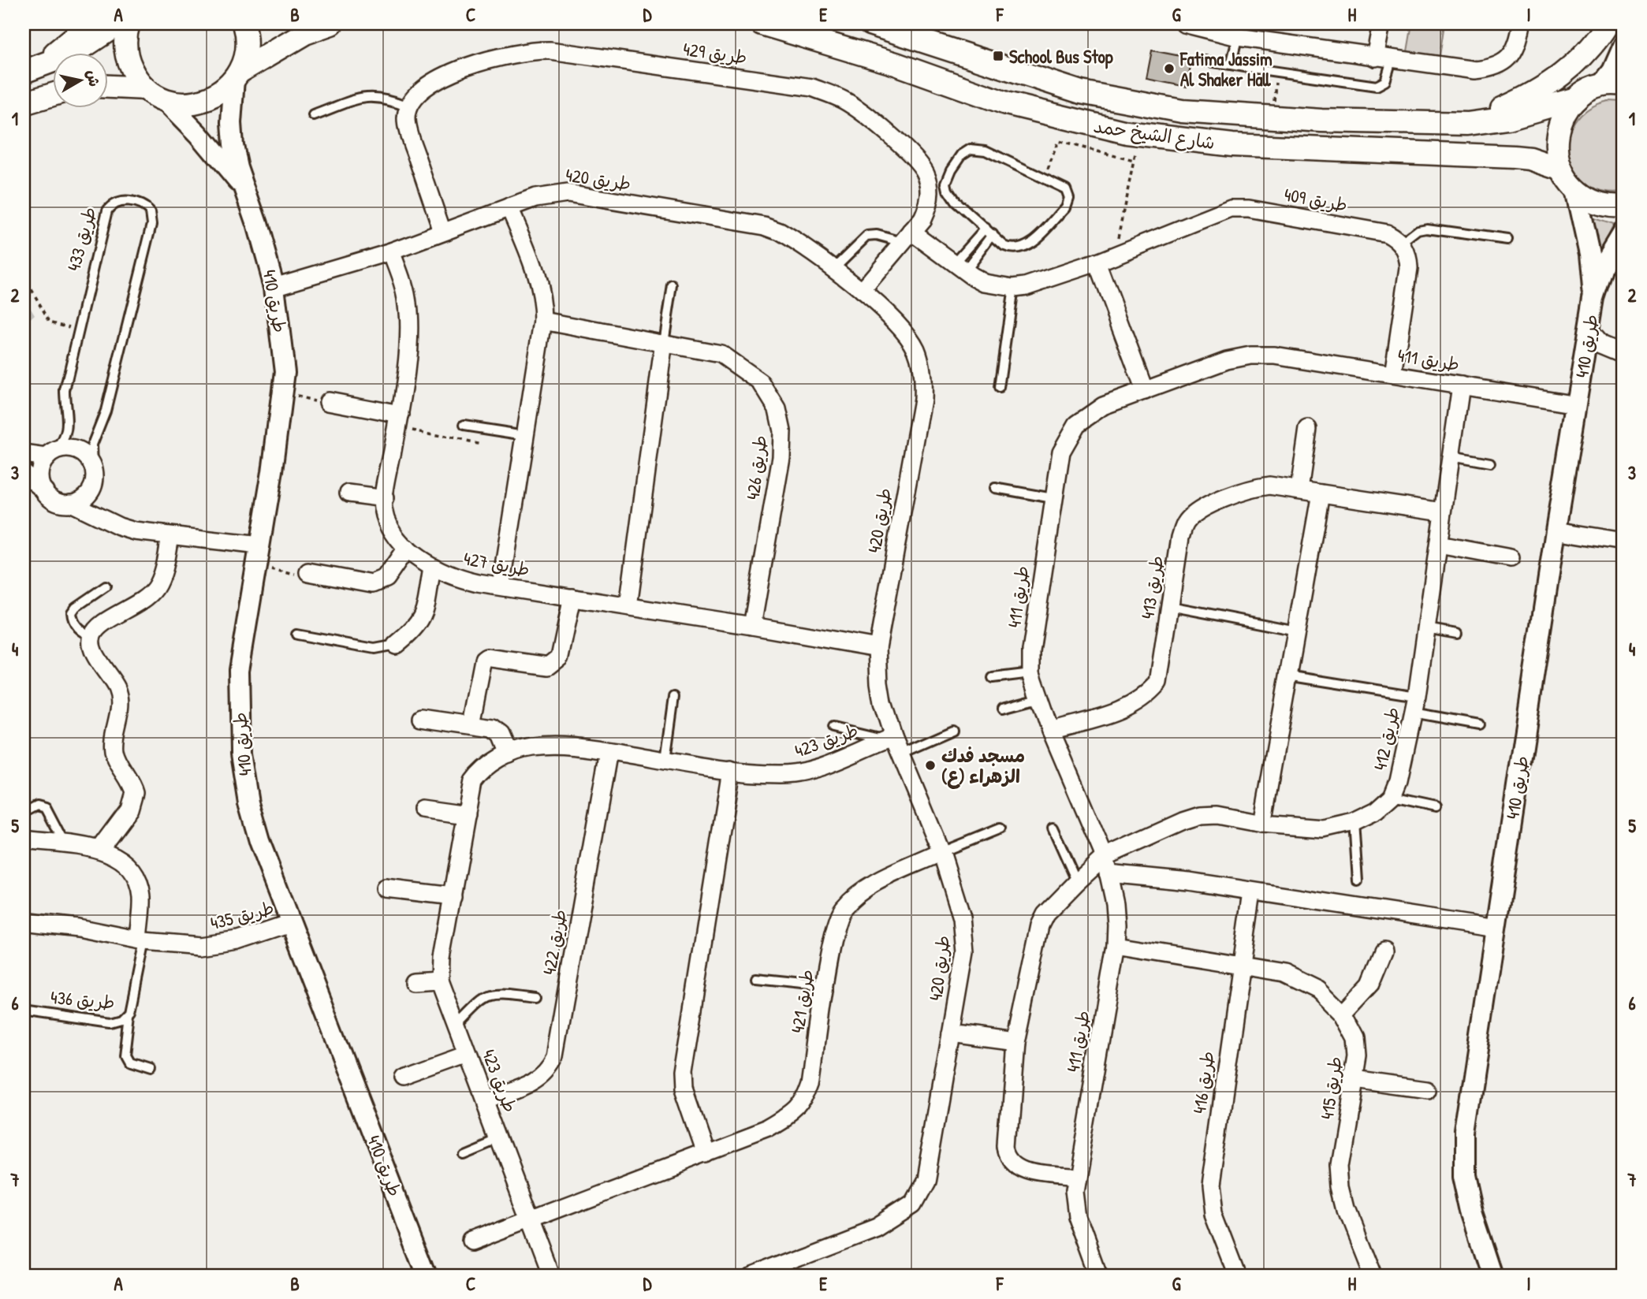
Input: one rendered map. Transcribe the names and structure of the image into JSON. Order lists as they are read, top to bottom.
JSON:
{
  "streets": {
    "main road": ["شارع الشيخ حمد"],
    "street": [
      "طريق 429",
      "طريق 420",
      "طريق 409",
      "طريق 410",
      "طريق 411",
      "طريق 426",
      "طريق 427",
      "طريق 413",
      "طريق 412",
      "طريق 423",
      "طريق 435",
      "طريق 422",
      "طريق 421",
      "طريق 416",
      "طريق 415"
    ],
    "lane": ["طريق 433", "طريق 436"]
  },
  "crossings": [
    ["طريق 429", "طريق 420"],
    ["طريق 429", "طريق 409"],
    ["طريق 420", "طريق 410"],
    ["طريق 420", "طريق 427"],
    ["طريق 420", "طريق 423"],
    ["طريق 420", "طريق 421"],
    ["طريق 410", "طريق 411"],
    ["طريق 410", "طريق 435"],
    ["طريق 411", "طريق 413"],
    ["طريق 411", "طريق 412"],
    ["طريق 411", "طريق 415"],
    ["طريق 426", "طريق 427"],
    ["طريق 413", "طريق 412"],
    ["طريق 423", "طريق 422"],
    ["طريق 423", "طريق 421"],
    ["طريق 435", "طريق 436"],
    ["طريق 416", "طريق 415"]
  ],
  "places": {
    "transit": ["School Bus Stop"],
    "other": ["Fatima Jassim Al Shaker Hall", "مسجد فدك الزهراء (ع)"]
  },
  "north": "right",
  "grid": {
    "columns": [
      "A",
      "B",
      "C",
      "D",
      "E",
      "F",
      "G",
      "H",
      "I"
    ],
    "rows": [
      "1",
      "2",
      "3",
      "4",
      "5",
      "6",
      "7"
    ]
  }
}
